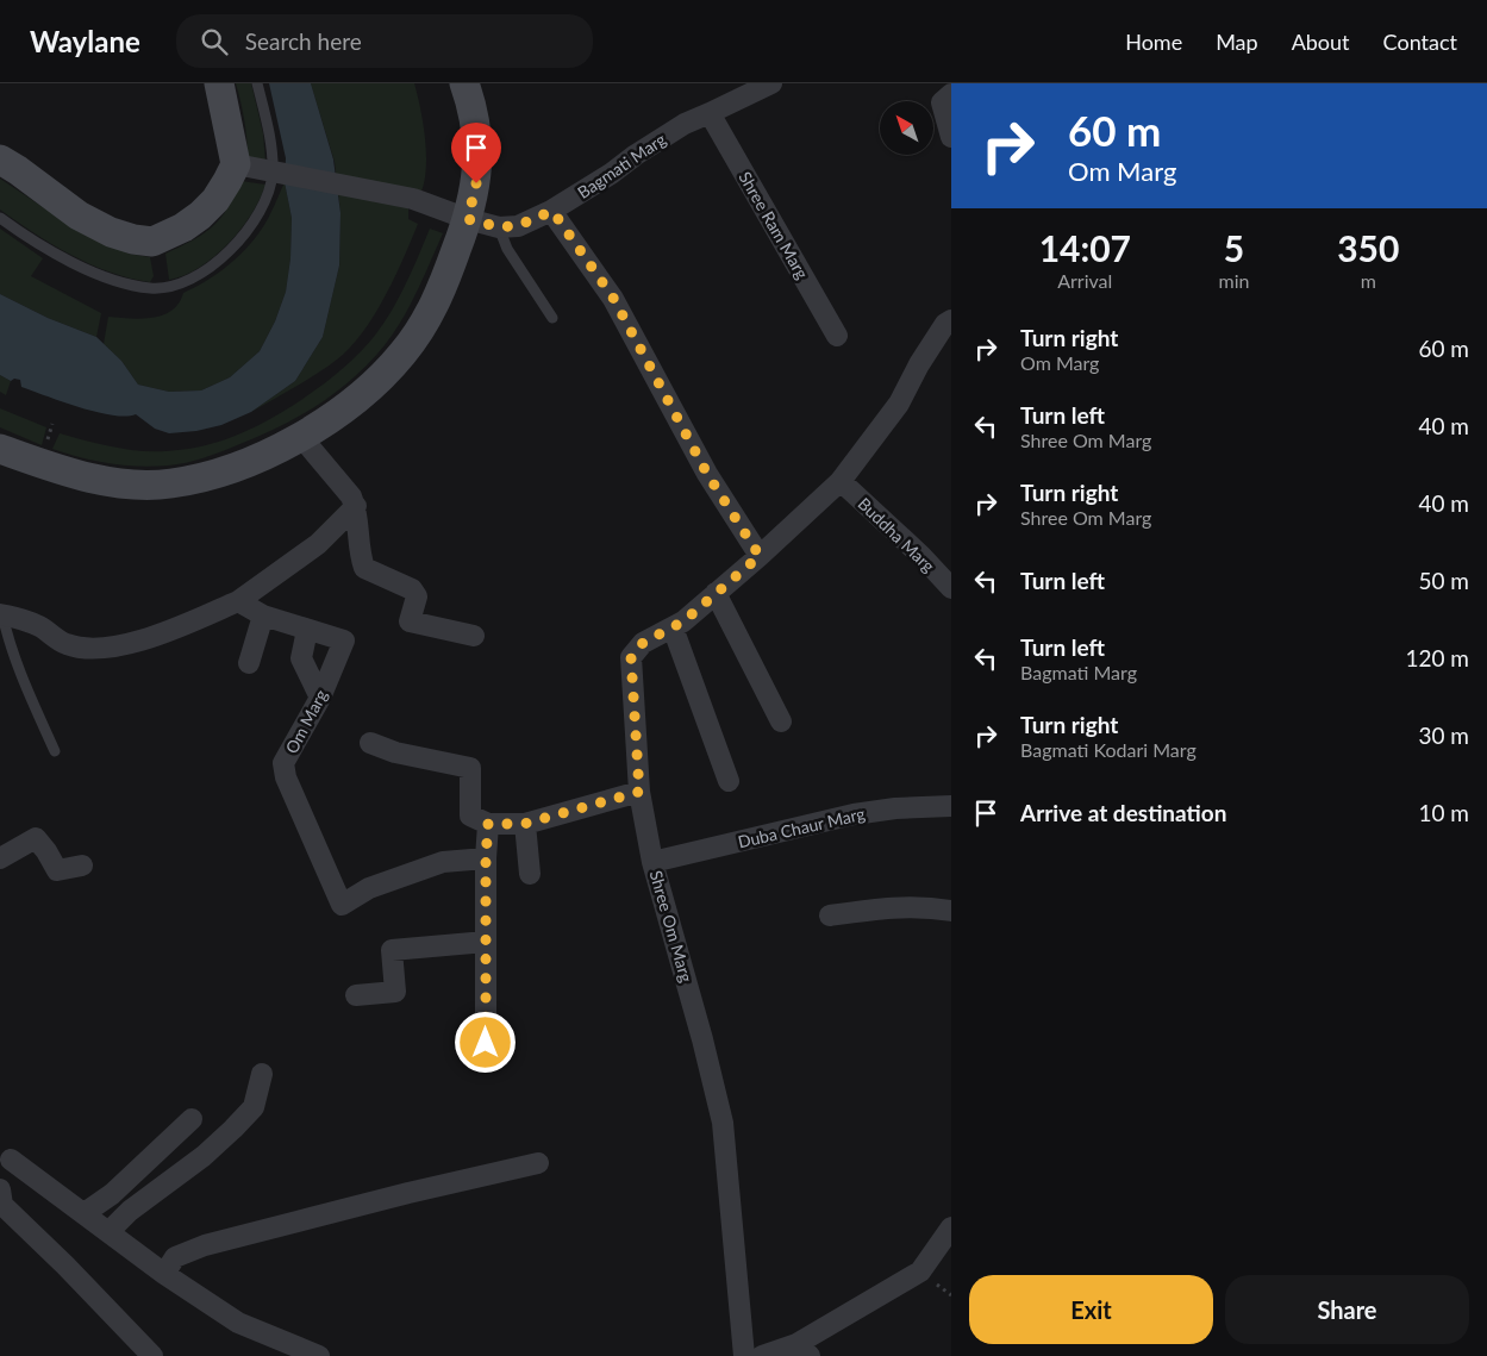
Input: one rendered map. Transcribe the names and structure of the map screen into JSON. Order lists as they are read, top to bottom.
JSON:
{
  "streets": {
    "street": [
      "Bagmati Marg",
      "Shree Ram Marg",
      "Buddha Marg",
      "Om Marg",
      "Duba Chaur Marg",
      "Shree Om Marg"
    ]
  },
  "crossings": [
    ["Bagmati Marg", "Shree Ram Marg"],
    ["Buddha Marg", "Shree Om Marg"],
    ["Duba Chaur Marg", "Shree Om Marg"]
  ],
  "north": "top left",
  "page": {
    "header": "Waylane",
    "search": "Search here",
    "nav": [
      "Home",
      "Map",
      "About",
      "Contact"
    ],
    "turn": ["60 m", "Om Marg"],
    "eta": [
      "14:07",
      "Arrival",
      "5",
      "min",
      "350",
      "m"
    ],
    "list": [
      {
        "name": "Turn right",
        "note": "Om Marg",
        "value": "60 m"
      },
      {
        "name": "Turn left",
        "note": "Shree Om Marg",
        "value": "40 m"
      },
      {
        "name": "Turn right",
        "note": "Shree Om Marg",
        "value": "40 m"
      },
      {
        "name": "Turn left",
        "value": "50 m"
      },
      {
        "name": "Turn left",
        "note": "Bagmati Marg",
        "value": "120 m"
      },
      {
        "name": "Turn right",
        "note": "Bagmati Kodari Marg",
        "value": "30 m"
      },
      {
        "name": "Arrive at destination",
        "value": "10 m"
      }
    ],
    "buttons": ["Exit", "Share"]
  }
}
